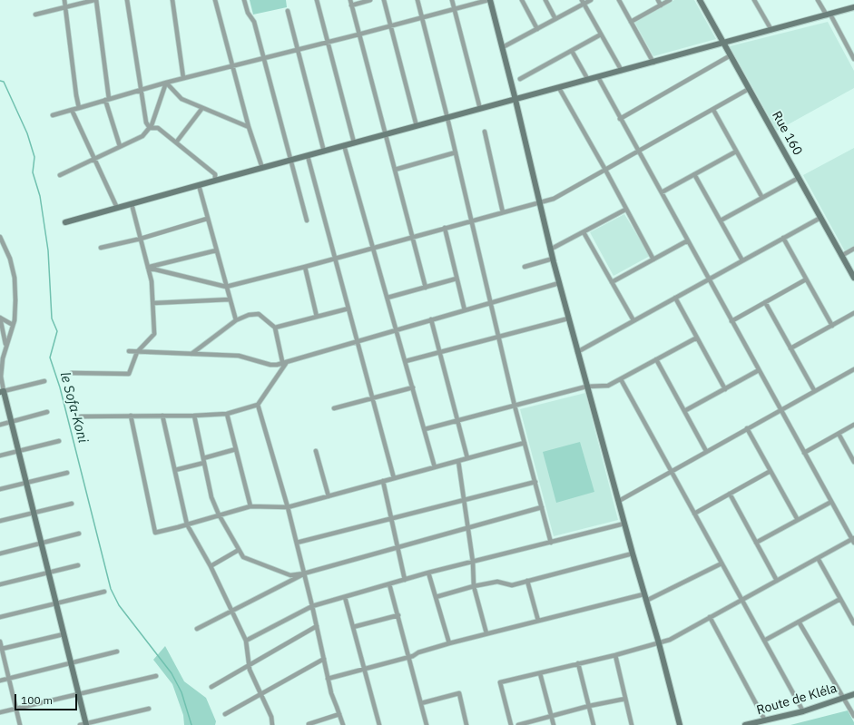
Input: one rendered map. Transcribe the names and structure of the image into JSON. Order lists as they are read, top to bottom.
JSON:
{
  "streets": {
    "street": ["Rue 160", "Route de Kléla"]
  },
  "water": ["le Sofa-Koni"],
  "scale_bar": "100 m"
}
